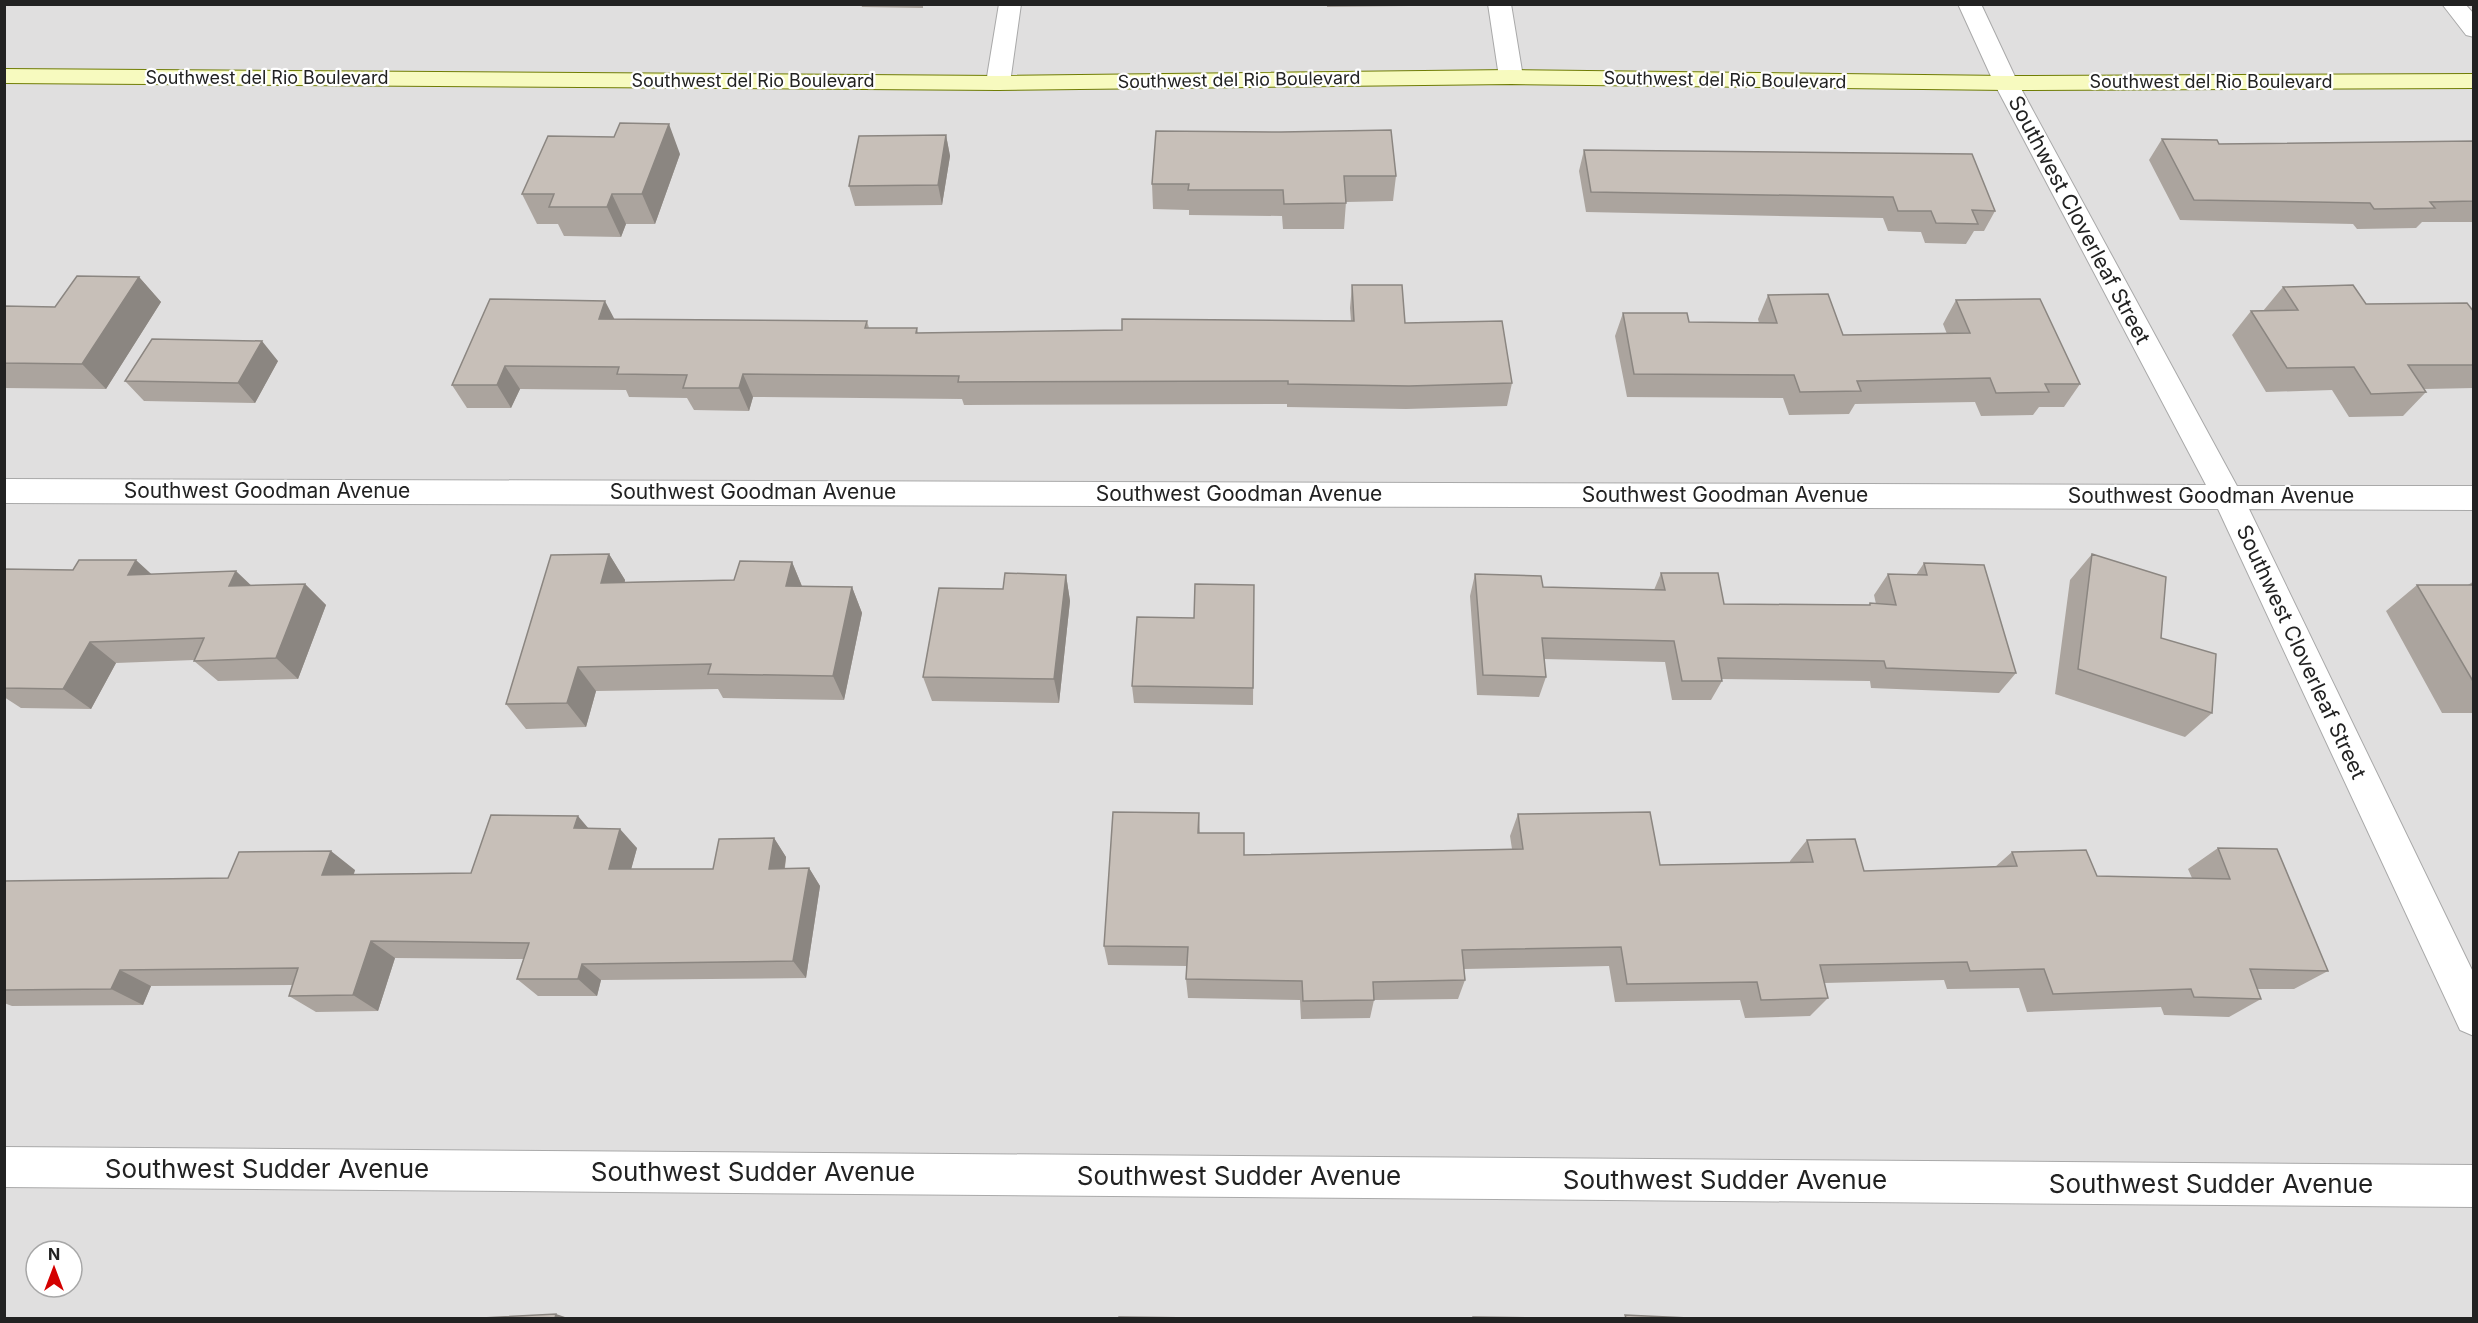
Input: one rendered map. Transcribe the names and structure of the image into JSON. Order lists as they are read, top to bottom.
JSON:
{
  "streets": {
    "street": [
      "Southwest del Rio Boulevard",
      "Southwest Cloverleaf Street",
      "Southwest Goodman Avenue",
      "Southwest Sudder Avenue"
    ]
  },
  "crossings": [
    ["Southwest del Rio Boulevard", "Southwest Cloverleaf Street"],
    ["Southwest Cloverleaf Street", "Southwest Goodman Avenue"]
  ],
  "north": "top"
}
